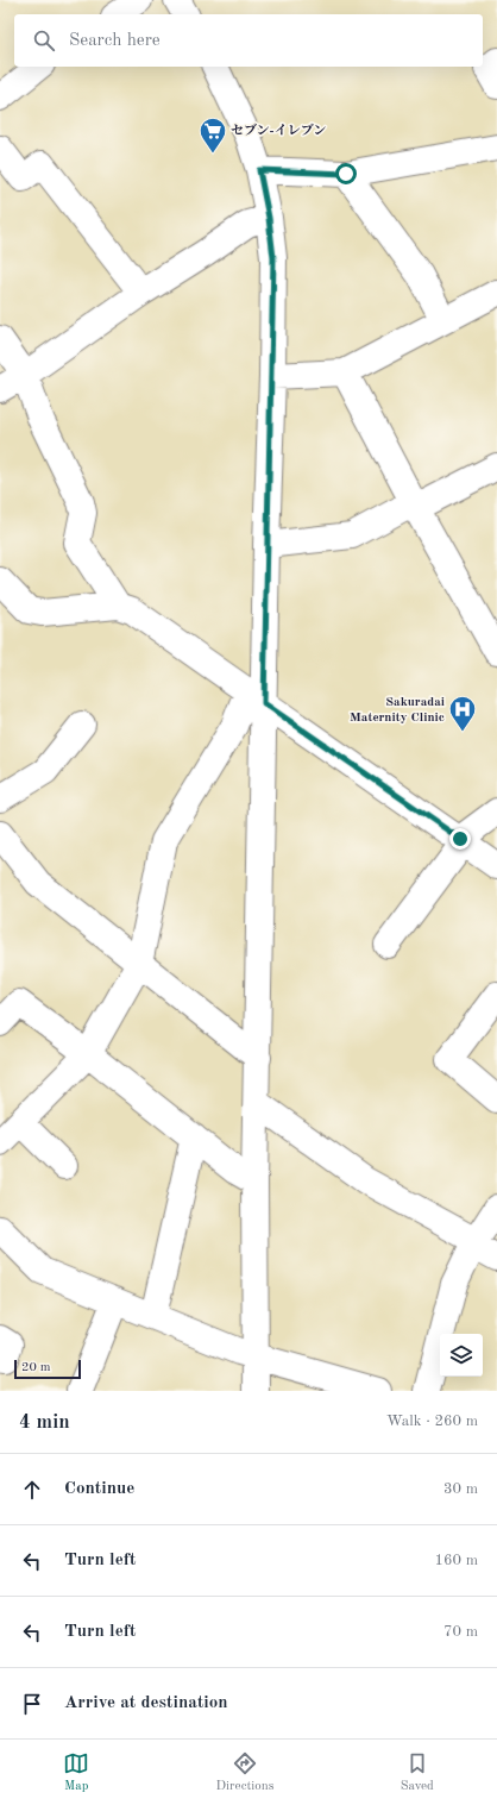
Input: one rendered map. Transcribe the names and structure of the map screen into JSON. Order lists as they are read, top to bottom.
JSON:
{
  "places": {
    "supermarket": ["セブン-イレブン"],
    "hospital": ["Sakuradai Maternity Clinic"]
  },
  "scale_bar": "20 m",
  "page": {
    "search": "Search here",
    "scale": "20 m",
    "heading": ["4 min", "Walk · 260 m"],
    "list": [
      ["Continue", "30 m"],
      ["Turn left", "160 m"],
      ["Turn left", "70 m"],
      "Arrive at destination"
    ],
    "nav": ["Map", "Directions", "Saved"]
  }
}
